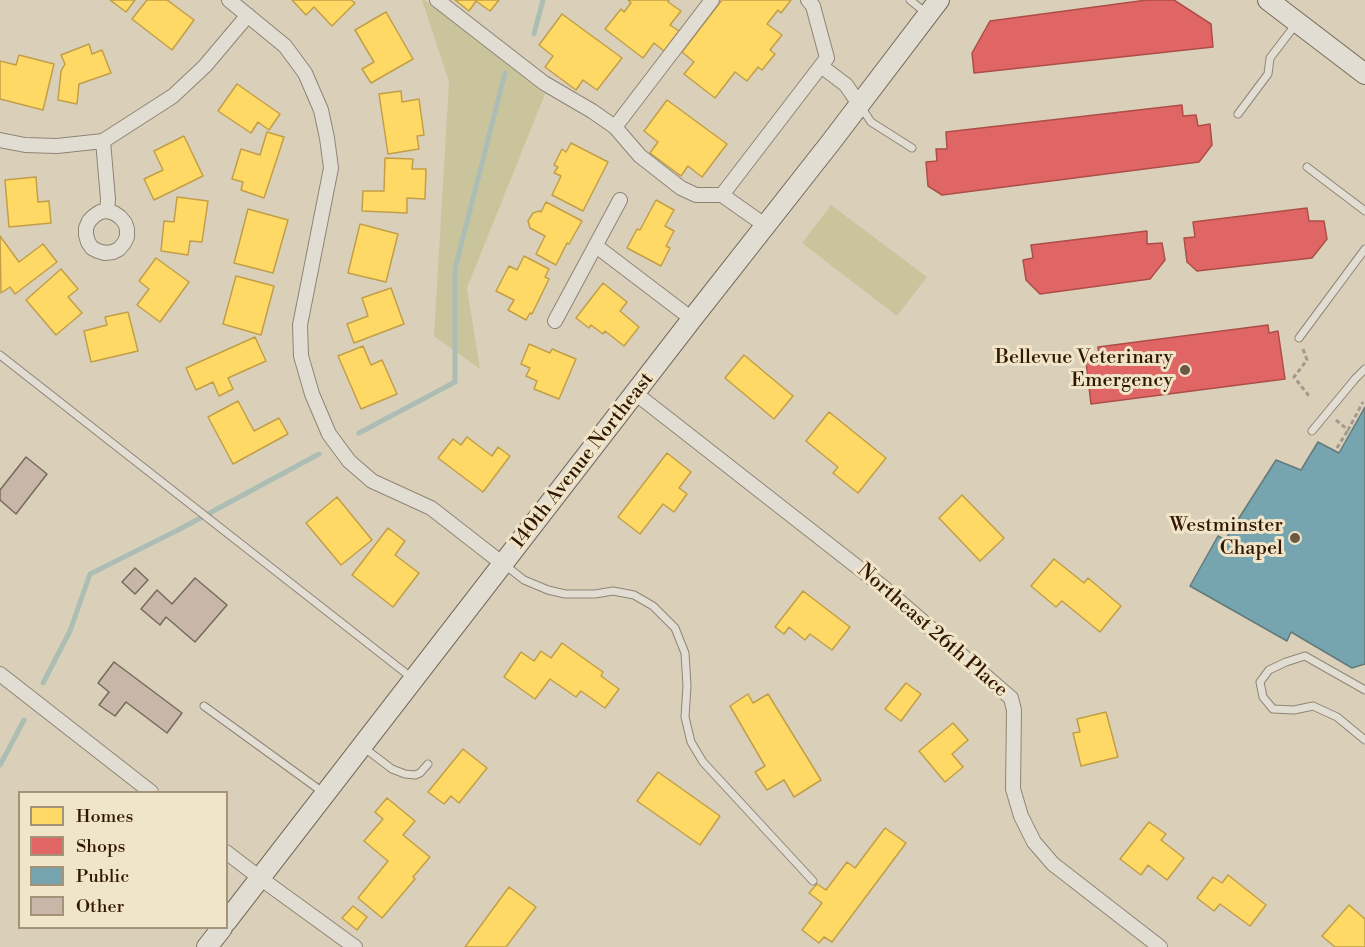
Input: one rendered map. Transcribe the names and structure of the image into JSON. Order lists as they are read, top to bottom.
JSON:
{
  "streets": {
    "street": ["140th Avenue Northeast", "Northeast 26th Place"]
  },
  "crossings": [
    ["140th Avenue Northeast", "Northeast 26th Place"]
  ],
  "places": ["Bellevue Veterinary Emergency", "Westminster Chapel"],
  "legend": [
    "Homes",
    "Shops",
    "Public",
    "Other"
  ]
}
